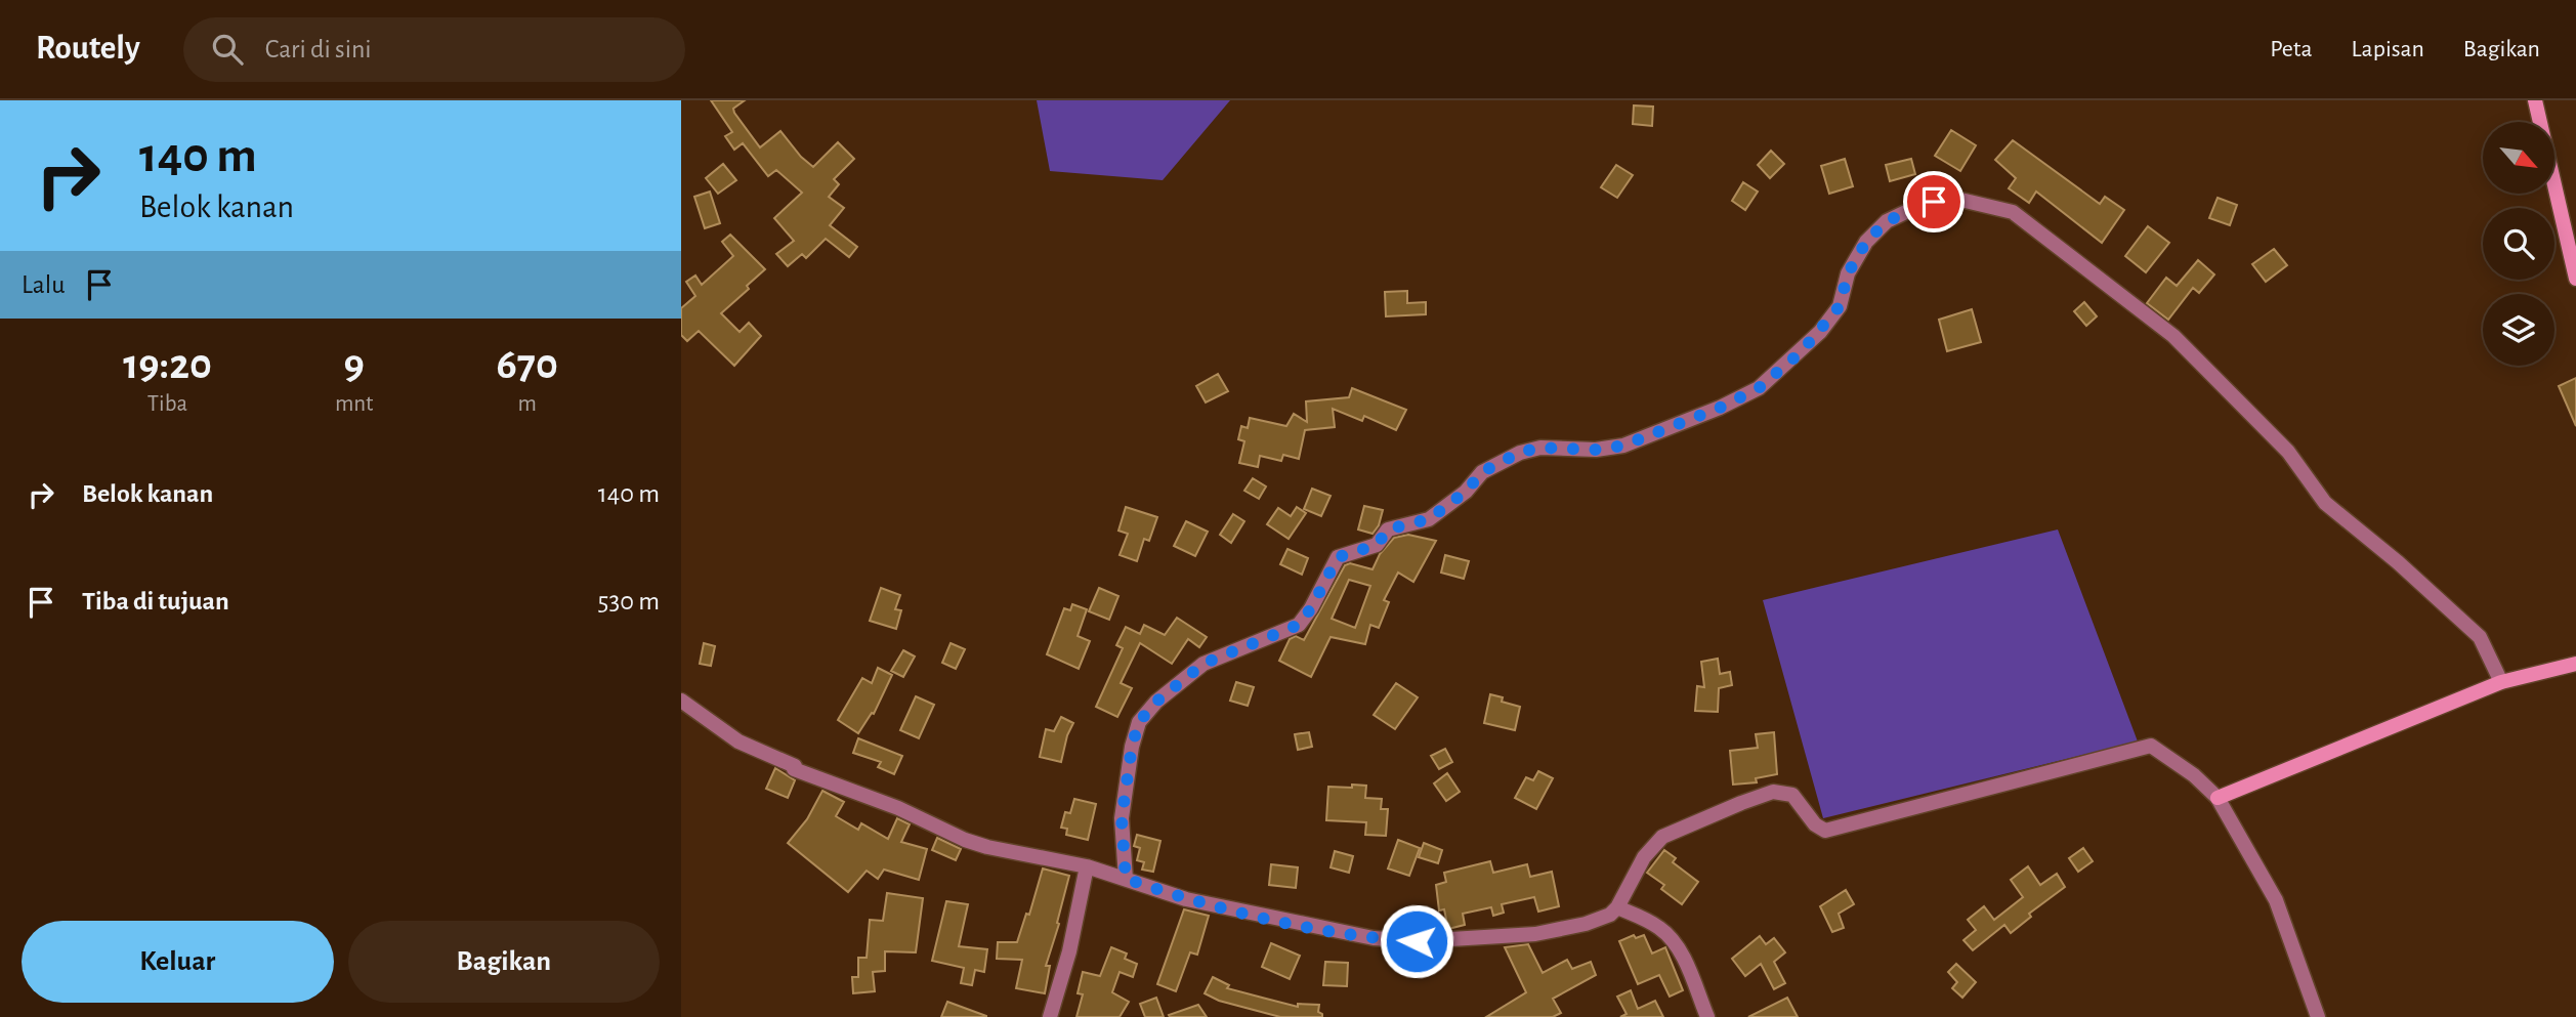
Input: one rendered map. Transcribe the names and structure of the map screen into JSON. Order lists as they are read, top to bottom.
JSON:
{
  "north": "bottom right",
  "page": {
    "header": "Routely",
    "search": "Cari di sini",
    "nav": ["Peta", "Lapisan", "Bagikan"],
    "turn": ["140 m", "Belok kanan"],
    "then": "Lalu",
    "eta": [
      "19:20",
      "Tiba",
      "9",
      "mnt",
      "670",
      "m"
    ],
    "list": [
      {
        "name": "Belok kanan",
        "value": "140 m"
      },
      {
        "name": "Tiba di tujuan",
        "value": "530 m"
      }
    ],
    "buttons": ["Keluar", "Bagikan"]
  }
}
